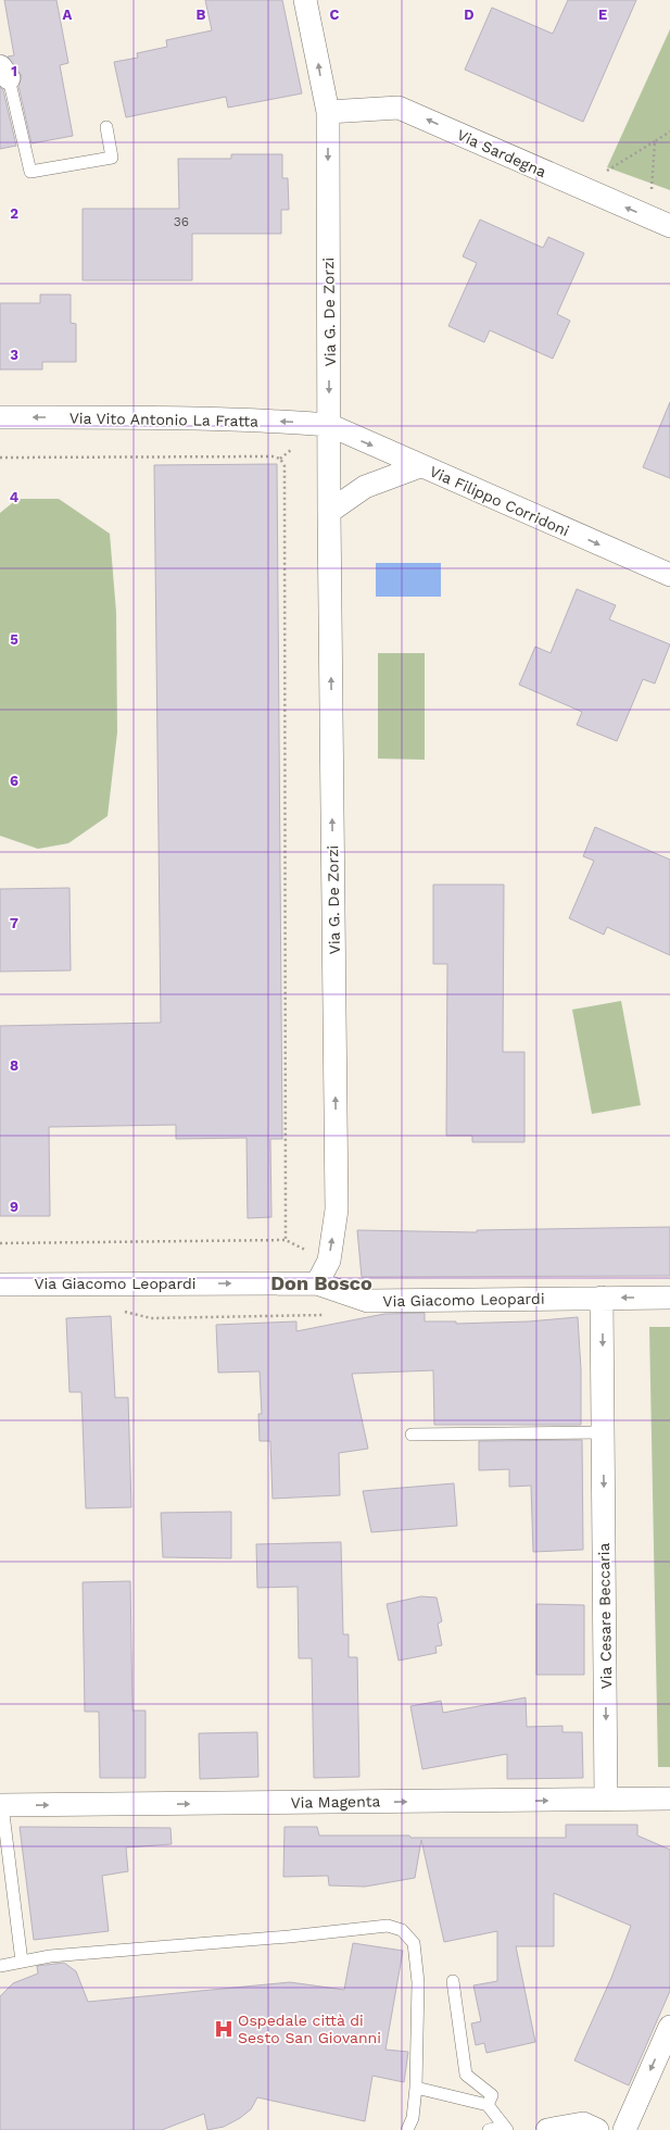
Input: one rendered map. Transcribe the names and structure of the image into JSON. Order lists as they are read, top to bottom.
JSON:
{
  "streets": {
    "street": [
      "Via Sardegna",
      "Via G. De Zorzi",
      "Via Vito Antonio La Fratta",
      "Via Filippo Corridoni",
      "Via Giacomo Leopardi",
      "Via Cesare Beccaria",
      "Via Magenta"
    ]
  },
  "crossings": [
    ["Via Sardegna", "Via G. De Zorzi"],
    ["Via G. De Zorzi", "Via Vito Antonio La Fratta"],
    ["Via G. De Zorzi", "Via Filippo Corridoni"],
    ["Via G. De Zorzi", "Via Giacomo Leopardi"],
    ["Via Vito Antonio La Fratta", "Via Filippo Corridoni"],
    ["Via Giacomo Leopardi", "Via Cesare Beccaria"],
    ["Via Cesare Beccaria", "Via Magenta"]
  ],
  "one_way": [
    "Via Sardegna",
    "Via Vito Antonio La Fratta",
    "Via Filippo Corridoni",
    "Via Cesare Beccaria",
    "Via Magenta"
  ],
  "districts": ["Don Bosco"],
  "places": {
    "hospital": ["Ospedale città di Sesto San Giovanni"]
  },
  "house_numbers": ["36"],
  "grid": {
    "columns": [
      "A",
      "B",
      "C",
      "D",
      "E"
    ],
    "rows": [
      "1",
      "2",
      "3",
      "4",
      "5",
      "6",
      "7",
      "8",
      "9"
    ]
  }
}
